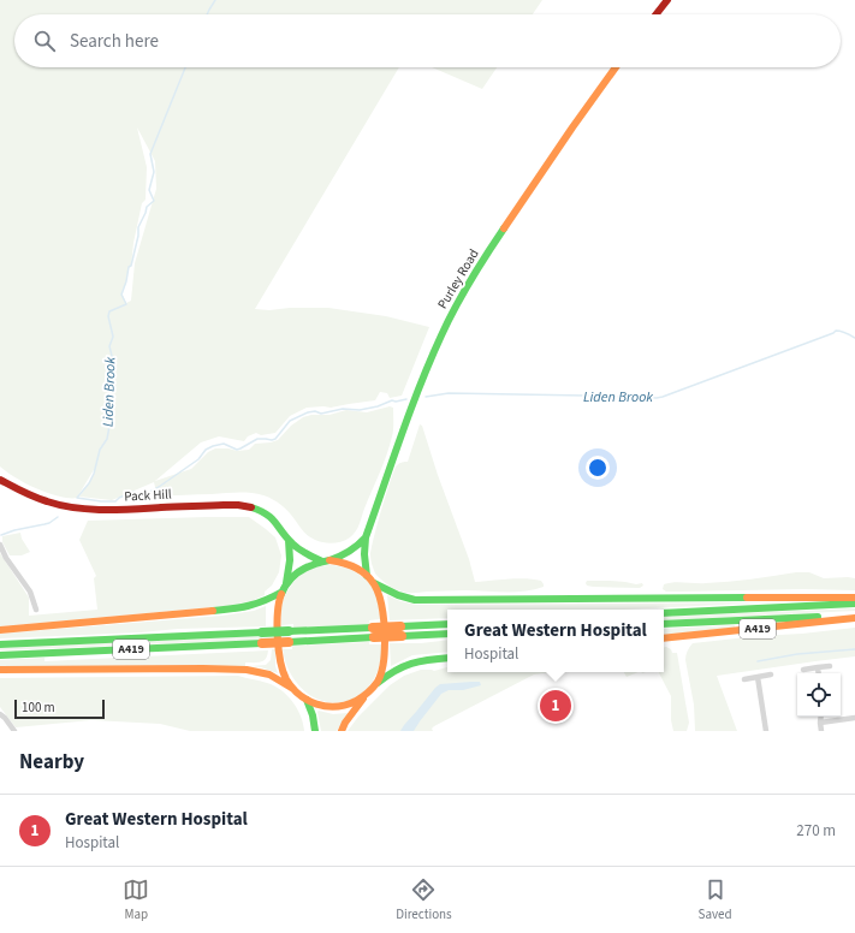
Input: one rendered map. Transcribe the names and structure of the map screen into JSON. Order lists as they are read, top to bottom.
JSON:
{
  "streets": {
    "main road": ["Purley Road", "Pack Hill", "A419"]
  },
  "crossings": [
    ["Purley Road", "Pack Hill"],
    ["Purley Road", "A419"],
    ["Pack Hill", "A419"]
  ],
  "water": ["Liden Brook"],
  "scale_bar": "100 m",
  "page": {
    "search": "Search here",
    "popup": ["Great Western Hospital", "Hospital"],
    "pins": "1",
    "scale": "100 m",
    "heading": "Nearby",
    "list": [
      {
        "mark": "1",
        "name": "Great Western Hospital",
        "note": "Hospital",
        "value": "270 m"
      }
    ],
    "nav": ["Map", "Directions", "Saved"]
  }
}
